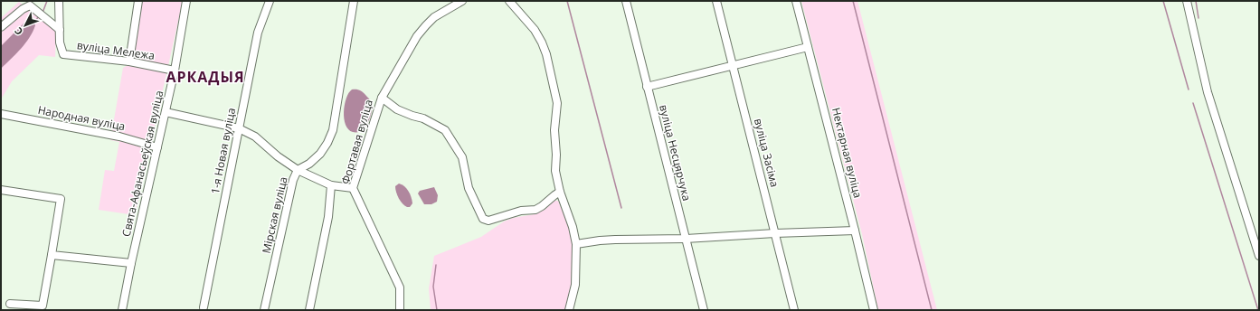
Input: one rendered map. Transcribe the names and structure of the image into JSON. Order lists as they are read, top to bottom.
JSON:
{
  "streets": {
    "street": [
      "вуліца Мележа",
      "Народная вуліца",
      "Фортавая вуліца",
      "1-я Новая вуліца",
      "вуліца Несцярчука",
      "вуліца Засіма",
      "Нектарная вуліца",
      "Свята-Афанасьеўская вуліца",
      "Мірская вуліца"
    ]
  },
  "crossings": [
    ["вуліца Мележа", "Свята-Афанасьеўская вуліца"],
    ["Народная вуліца", "Свята-Афанасьеўская вуліца"]
  ],
  "districts": ["АРКАДЫЯ"],
  "north": "bottom left"
}
